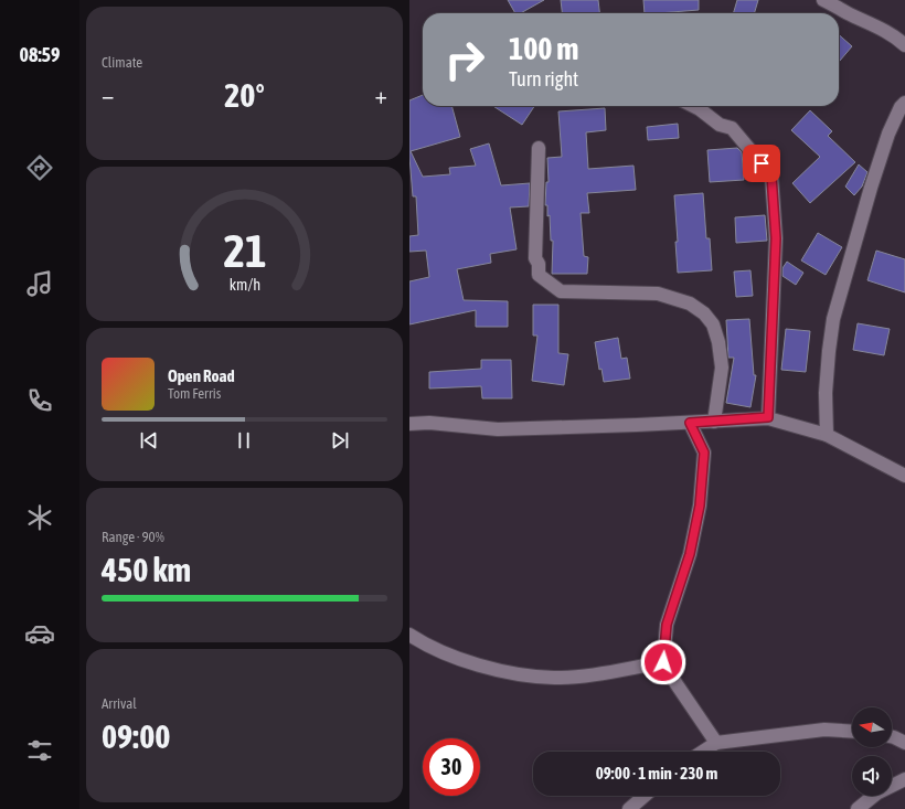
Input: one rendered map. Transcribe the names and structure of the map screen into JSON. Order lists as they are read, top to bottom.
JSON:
{
  "north": "left",
  "page": {
    "tabs": "08:59",
    "tile": [
      "Climate",
      ["Range · 90%", "450 km"],
      ["Arrival", "09:00"]
    ],
    "turn": ["100 m", "Turn right"],
    "heat": ["−", "20°", "+"],
    "song": ["Open Road", "Tom Ferris"],
    "limit": "30",
    "trip": "09:00 · 1 min · 230 m",
    "gauge": ["21", "km/h"]
  }
}
